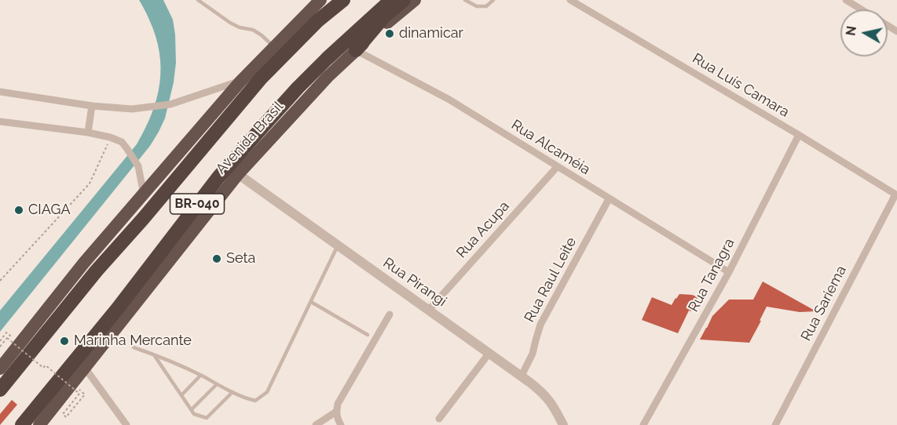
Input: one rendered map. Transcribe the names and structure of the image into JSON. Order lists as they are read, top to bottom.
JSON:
{
  "streets": {
    "highway": ["Avenida Brasil", "BR-040"],
    "street": [
      "Rua Luís Camara",
      "Rua Alcaméia",
      "Rua Acupa",
      "Rua Tanagra",
      "Rua Raul Leite",
      "Rua Pirangi",
      "Rua Sariema"
    ]
  },
  "crossings": [
    ["Rua Luís Camara", "Rua Tanagra"],
    ["Rua Luís Camara", "Rua Sariema"],
    ["Avenida Brasil", "Rua Alcaméia"],
    ["Avenida Brasil", "Rua Pirangi"],
    ["Rua Alcaméia", "Rua Acupa"],
    ["Rua Alcaméia", "Rua Tanagra"],
    ["Rua Alcaméia", "Rua Raul Leite"],
    ["Rua Acupa", "Rua Pirangi"],
    ["Rua Raul Leite", "Rua Pirangi"]
  ],
  "places": [
    "dinamicar",
    "CIAGA",
    "Seta",
    "Marinha Mercante"
  ],
  "north": "left"
}
